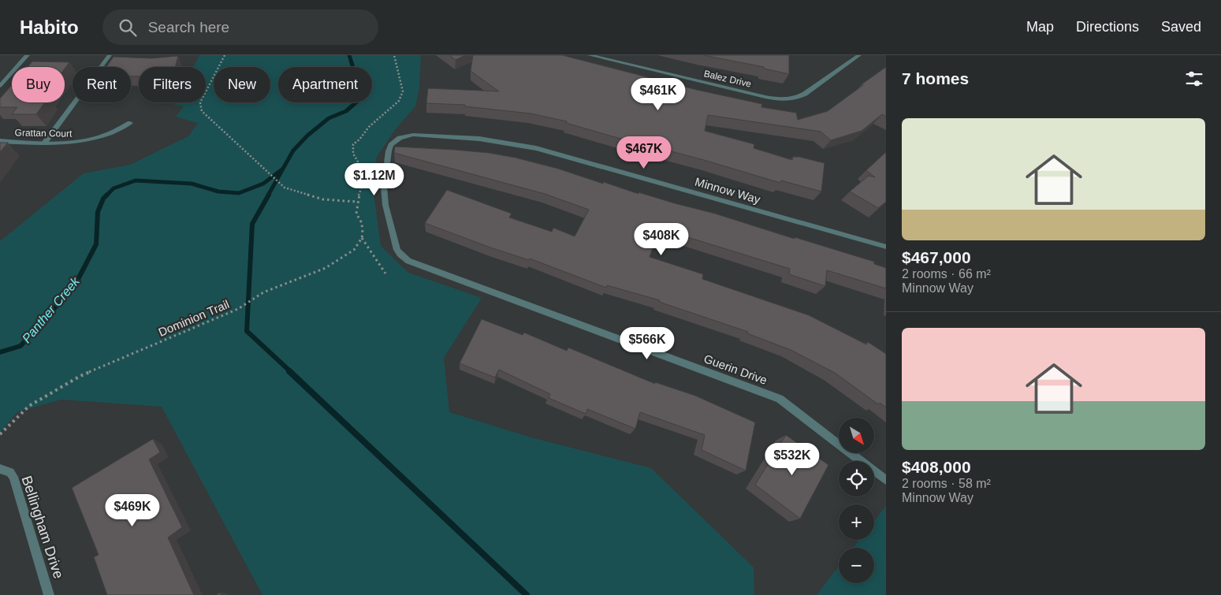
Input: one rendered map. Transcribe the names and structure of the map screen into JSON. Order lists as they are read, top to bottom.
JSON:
{
  "streets": {
    "street": [
      "Balez Drive",
      "Grattan Court",
      "Minnow Way",
      "Guerin Drive",
      "Bellingham Drive"
    ],
    "path": ["Dominion Trail"]
  },
  "crossings": [
    ["Minnow Way", "Guerin Drive"]
  ],
  "water": ["Panther Creek"],
  "north": "bottom right",
  "page": {
    "header": "Habito",
    "search": "Search here",
    "nav": ["Map", "Directions", "Saved"],
    "heading": "7 homes",
    "chip": [
      "Buy",
      "Rent",
      "Filters",
      "New",
      "Apartment"
    ],
    "price": [
      "$461K",
      "$467K",
      "$1.12M",
      "$408K",
      "$566K",
      "$532K",
      "$469K"
    ],
    "list": [
      {
        "name": "$467,000",
        "note": "2 rooms · 66 m² · Minnow Way"
      },
      {
        "name": "$408,000",
        "note": "2 rooms · 58 m² · Minnow Way"
      }
    ],
    "map_buttons": ["+", "−"]
  }
}
